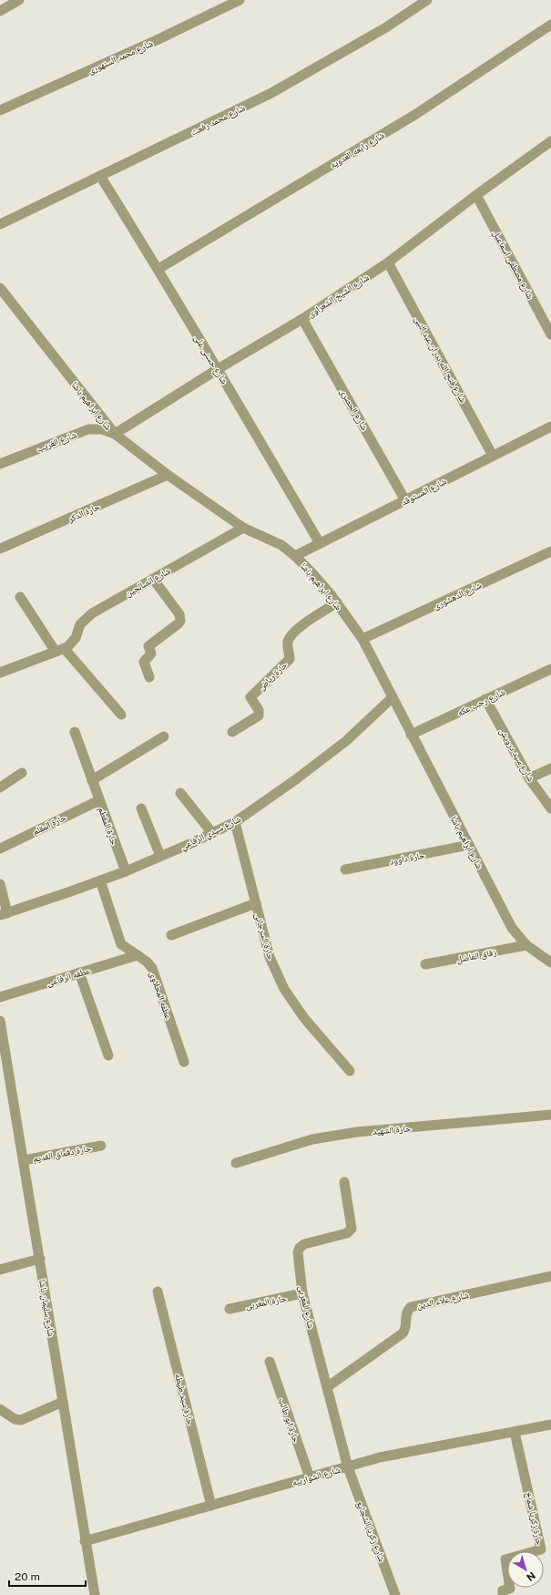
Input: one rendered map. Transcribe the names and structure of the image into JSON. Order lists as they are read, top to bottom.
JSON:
{
  "streets": {
    "street": [
      "شارع محمد السنهورى",
      "شارع محمد رفعت",
      "شارع رابعه العدويه",
      "شارع مصطفى اسماعيل",
      "شارع الشيخ الشعراوى",
      "شارع حسنى على",
      "شارع فتح الله بدران عبد النبى",
      "شارع ابراهيم باشا",
      "شارع الحصرى",
      "شارع الغريب",
      "شارع المستوقد",
      "حارة الدكر",
      "شارع الصالحين",
      "شارع الدهشورى",
      "حارة رياض",
      "شارع رجب عكه",
      "شارع سيد درويش",
      "حارة المقلم",
      "حارة المقطم",
      "شارع سيدي الرفاعي",
      "حارة داوود",
      "حارة السرجانى",
      "زقاق الفاضل",
      "عطفه الرفاعى",
      "عطفه المحلاوى",
      "حارة الشهيد",
      "حارة دقماق القديم",
      "شارع علاء الدين",
      "حارة المغربى",
      "شارع المغربى",
      "شارع سليمان باشا",
      "حارة سيد طيطه",
      "حارة ابو طالب",
      "شارع الشواربيه",
      "حارة زكريا شماخ",
      "شارع زكريا الشجايع"
    ]
  },
  "crossings": [
    ["شارع محمد رفعت", "شارع حسنى على"],
    ["شارع رابعه العدويه", "شارع حسنى على"],
    ["شارع مصطفى اسماعيل", "شارع الشيخ الشعراوى"],
    ["شارع الشيخ الشعراوى", "شارع حسنى على"],
    ["شارع الشيخ الشعراوى", "شارع فتح الله بدران عبد النبى"],
    ["شارع الشيخ الشعراوى", "شارع ابراهيم باشا"],
    ["شارع الشيخ الشعراوى", "شارع الحصرى"],
    ["شارع الشيخ الشعراوى", "شارع الغريب"],
    ["شارع حسنى على", "شارع المستوقد"],
    ["شارع فتح الله بدران عبد النبى", "شارع المستوقد"],
    ["شارع ابراهيم باشا", "شارع الغريب"],
    ["شارع ابراهيم باشا", "شارع المستوقد"],
    ["شارع ابراهيم باشا", "حارة الدكر"],
    ["شارع ابراهيم باشا", "شارع الصالحين"],
    ["شارع ابراهيم باشا", "شارع الدهشورى"],
    ["شارع ابراهيم باشا", "حارة رياض"],
    ["شارع ابراهيم باشا", "شارع رجب عكه"],
    ["شارع ابراهيم باشا", "شارع سيدي الرفاعي"],
    ["شارع ابراهيم باشا", "حارة داوود"],
    ["شارع ابراهيم باشا", "زقاق الفاضل"],
    ["شارع الحصرى", "شارع المستوقد"],
    ["شارع رجب عكه", "شارع سيد درويش"],
    ["حارة المقلم", "حارة المقطم"],
    ["حارة المقطم", "شارع سيدي الرفاعي"],
    ["شارع سيدي الرفاعي", "حارة السرجانى"],
    ["شارع سيدي الرفاعي", "عطفه المحلاوى"],
    ["عطفه الرفاعى", "عطفه المحلاوى"],
    ["حارة دقماق القديم", "شارع سليمان باشا"],
    ["شارع علاء الدين", "شارع المغربى"],
    ["حارة المغربى", "شارع المغربى"],
    ["شارع المغربى", "شارع الشواربيه"],
    ["شارع المغربى", "شارع زكريا الشجايع"],
    ["شارع سليمان باشا", "شارع الشواربيه"],
    ["حارة سيد طيطه", "شارع الشواربيه"],
    ["حارة ابو طالب", "شارع الشواربيه"],
    ["شارع الشواربيه", "حارة زكريا شماخ"],
    ["شارع الشواربيه", "شارع زكريا الشجايع"]
  ],
  "scale_bar": "20 m",
  "north": "bottom right"
}
